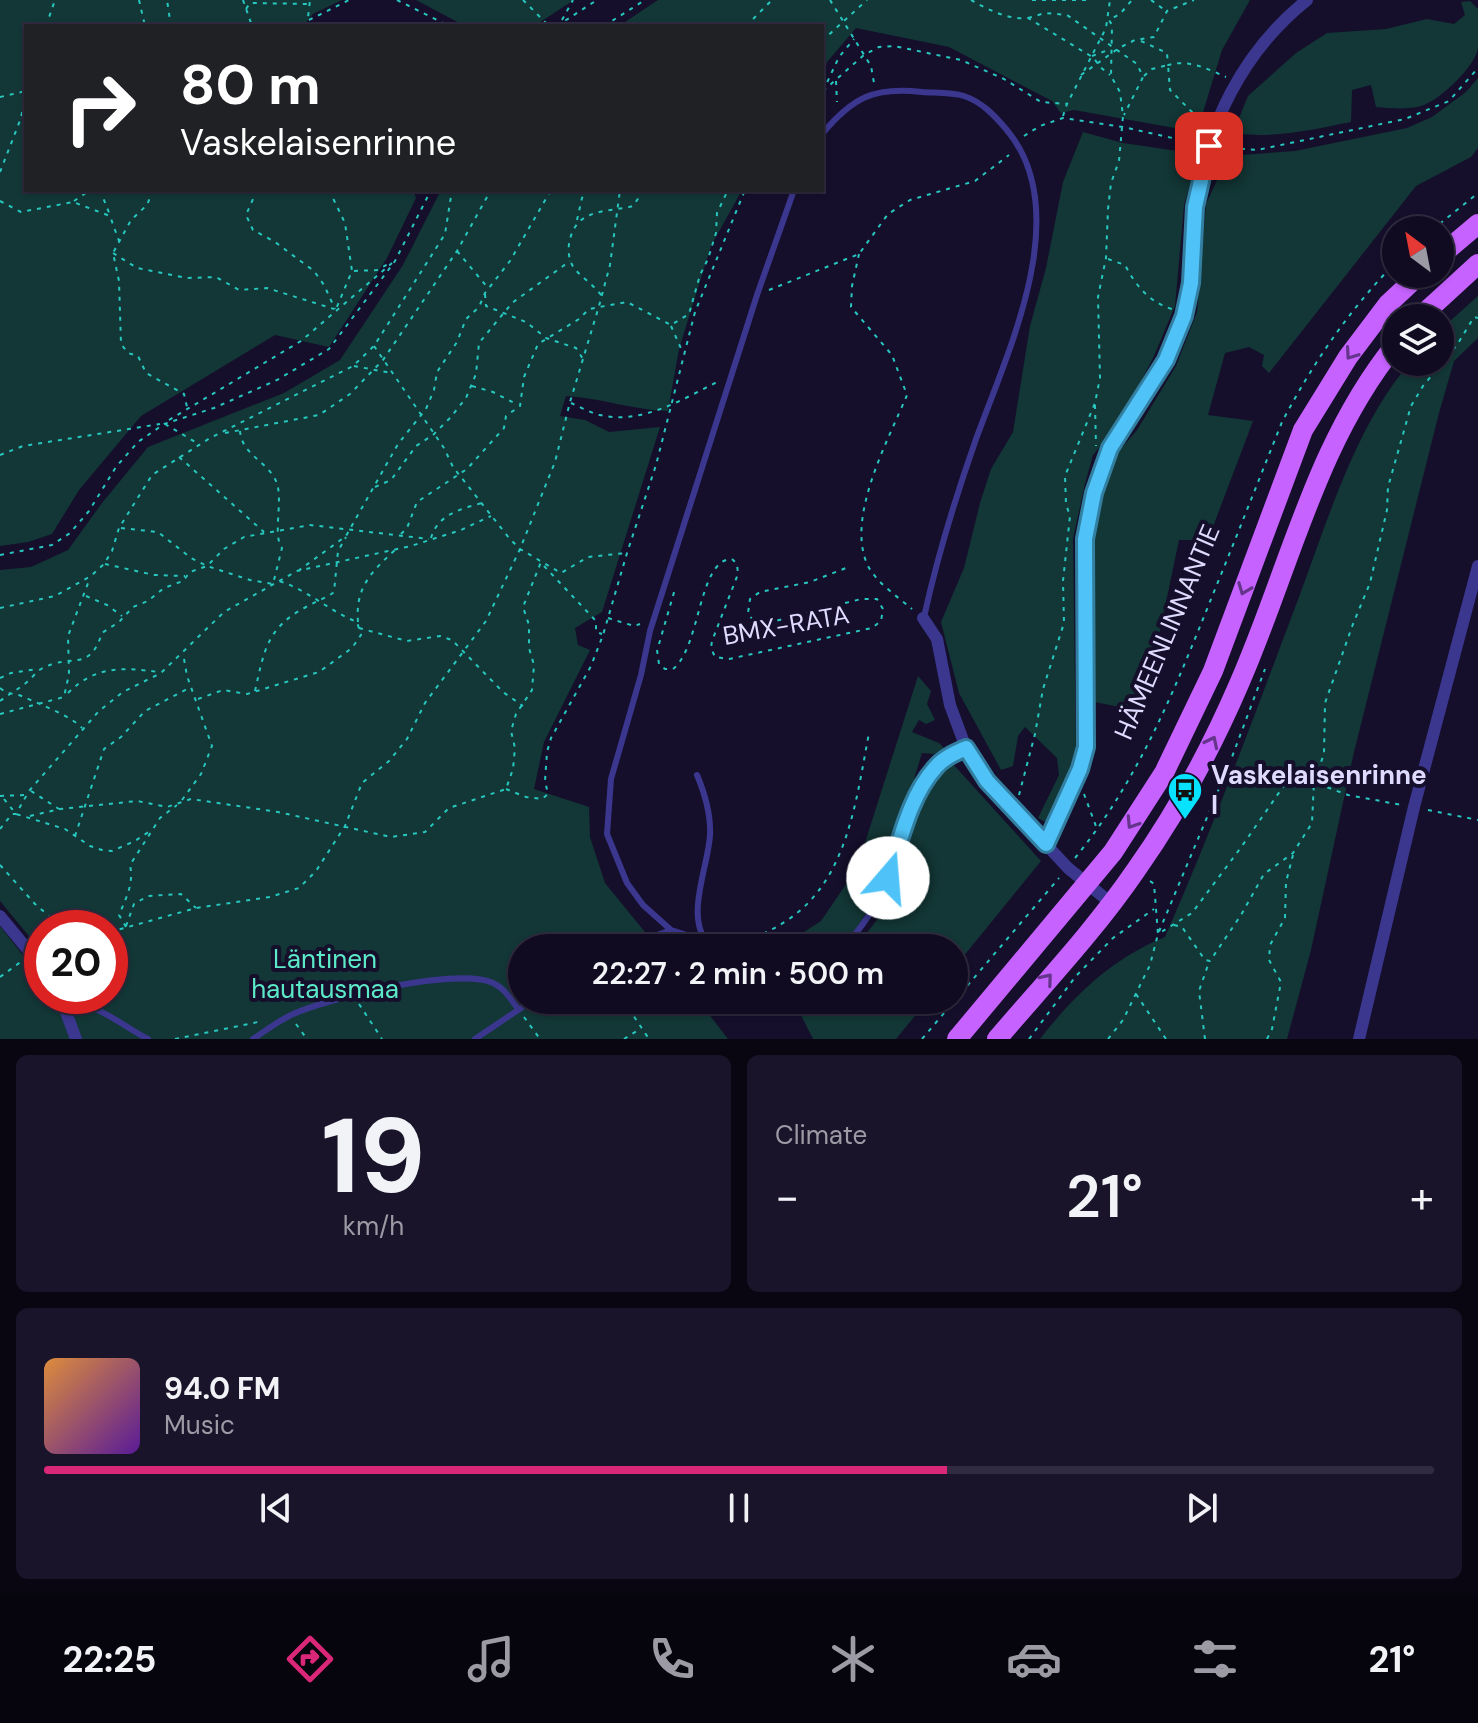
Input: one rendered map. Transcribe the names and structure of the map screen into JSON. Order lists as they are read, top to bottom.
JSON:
{
  "streets": {
    "main road": ["HÄMEENLINNANTIE"],
    "path": ["BMX-RATA"]
  },
  "parks": ["Läntinen hautausmaa"],
  "places": {
    "bus stop": ["Vaskelaisenrinne I"]
  },
  "north": "top left",
  "page": {
    "turn": ["80 m", "Vaskelaisenrinne"],
    "limit": "20",
    "trip": "22:27 · 2 min · 500 m",
    "tile": [
      ["19", "km/h"],
      "Climate"
    ],
    "heat": ["−", "21°", "+"],
    "song": ["94.0 FM", "Music"],
    "tabs": ["22:25", "21°"]
  }
}
